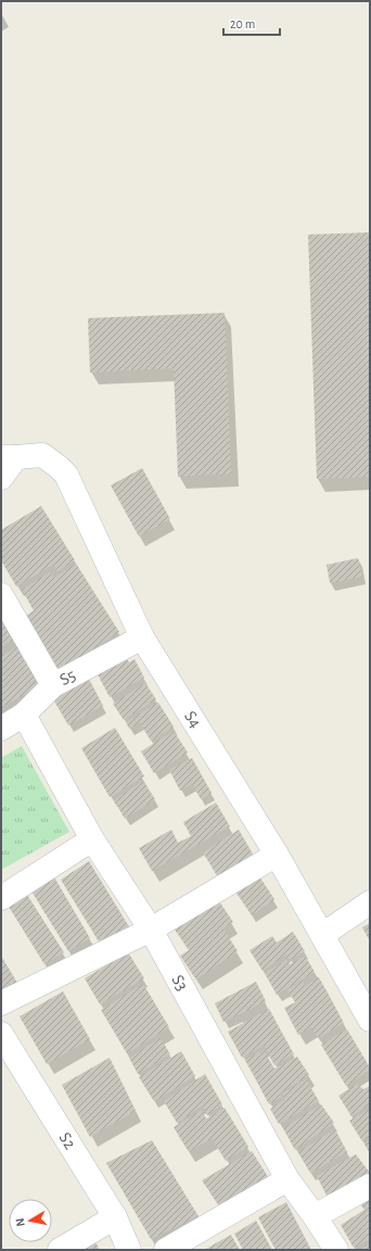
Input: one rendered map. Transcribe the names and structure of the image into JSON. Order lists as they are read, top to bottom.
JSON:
{
  "streets": {
    "street": [
      "S5",
      "S4",
      "S3",
      "S2"
    ]
  },
  "crossings": [
    ["S5", "S4"],
    ["S5", "S3"]
  ],
  "scale_bar": "20 m",
  "north": "left"
}
